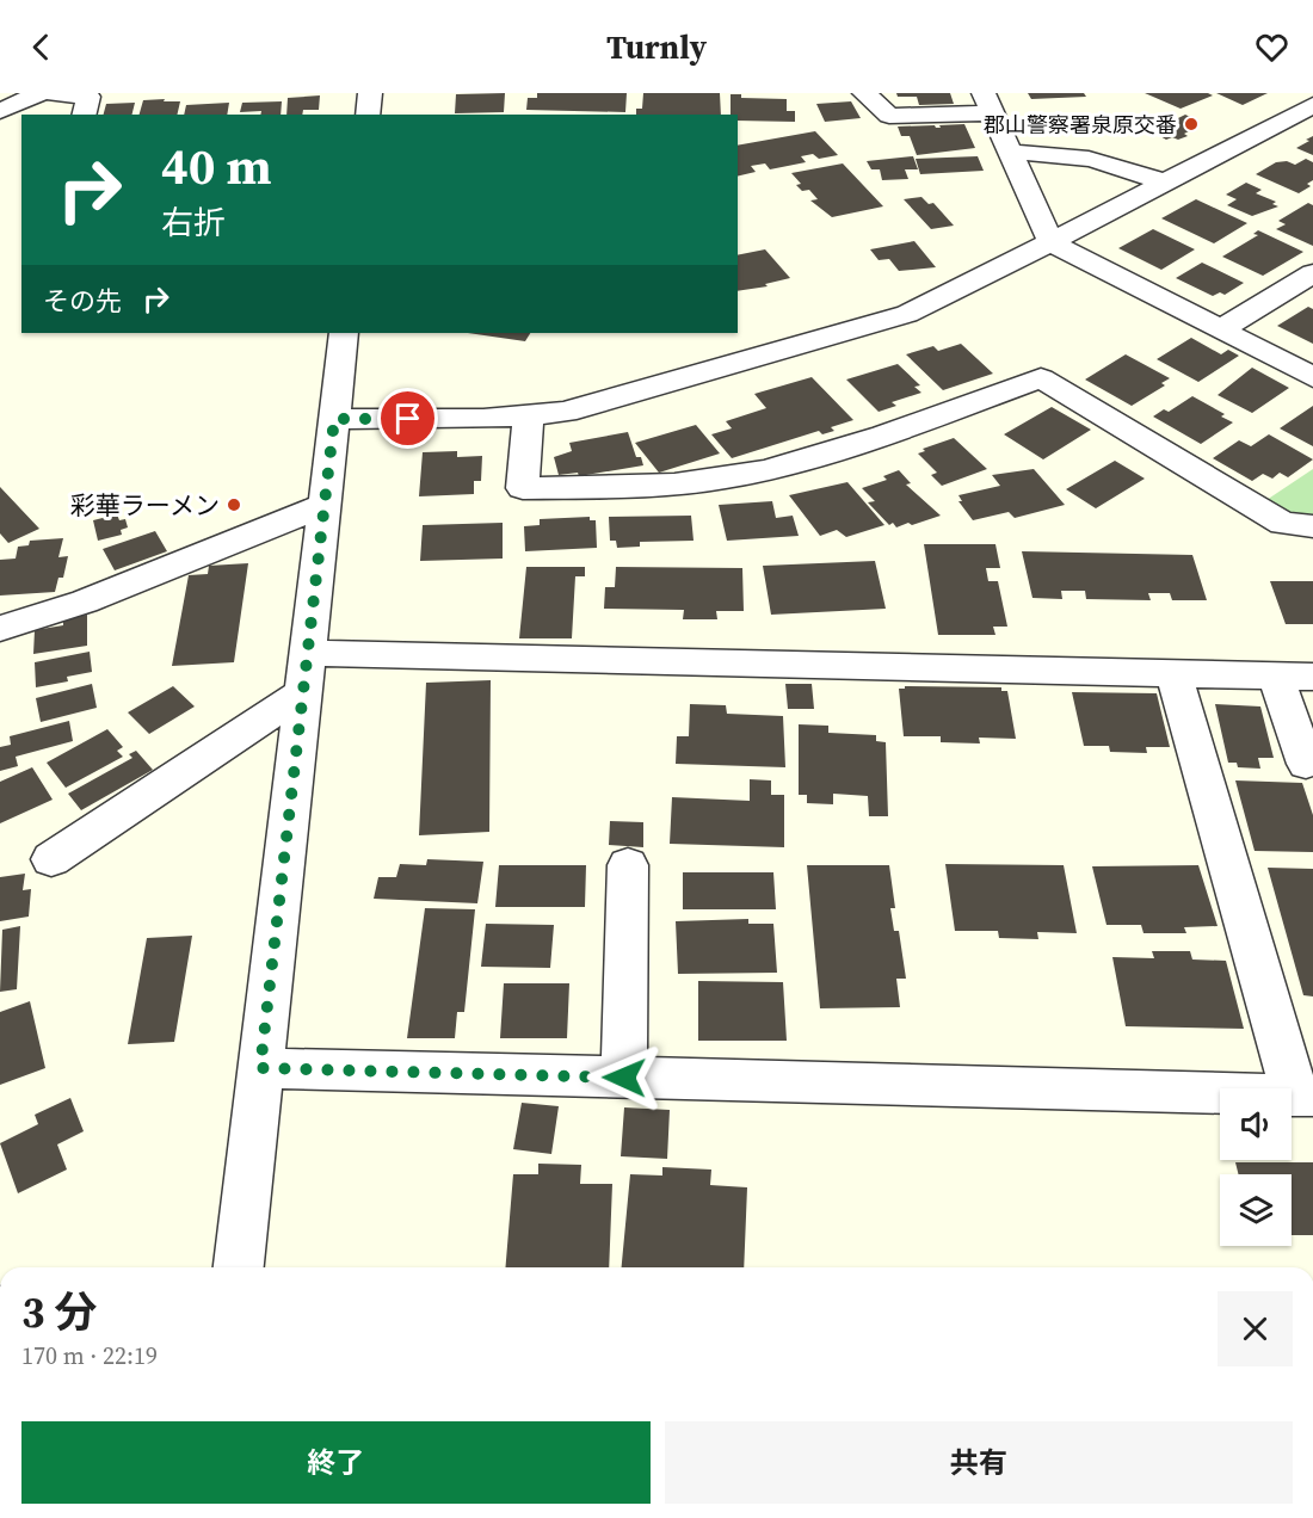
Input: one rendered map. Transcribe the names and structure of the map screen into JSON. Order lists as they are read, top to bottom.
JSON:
{
  "places": ["郡山警察署泉原交番", "彩華ラーメン"],
  "page": {
    "header": "Turnly",
    "turn": ["40 m", "右折"],
    "then": "その先",
    "heading": ["3 分", "170 m · 22:19"],
    "buttons": ["終了", "共有"]
  }
}
